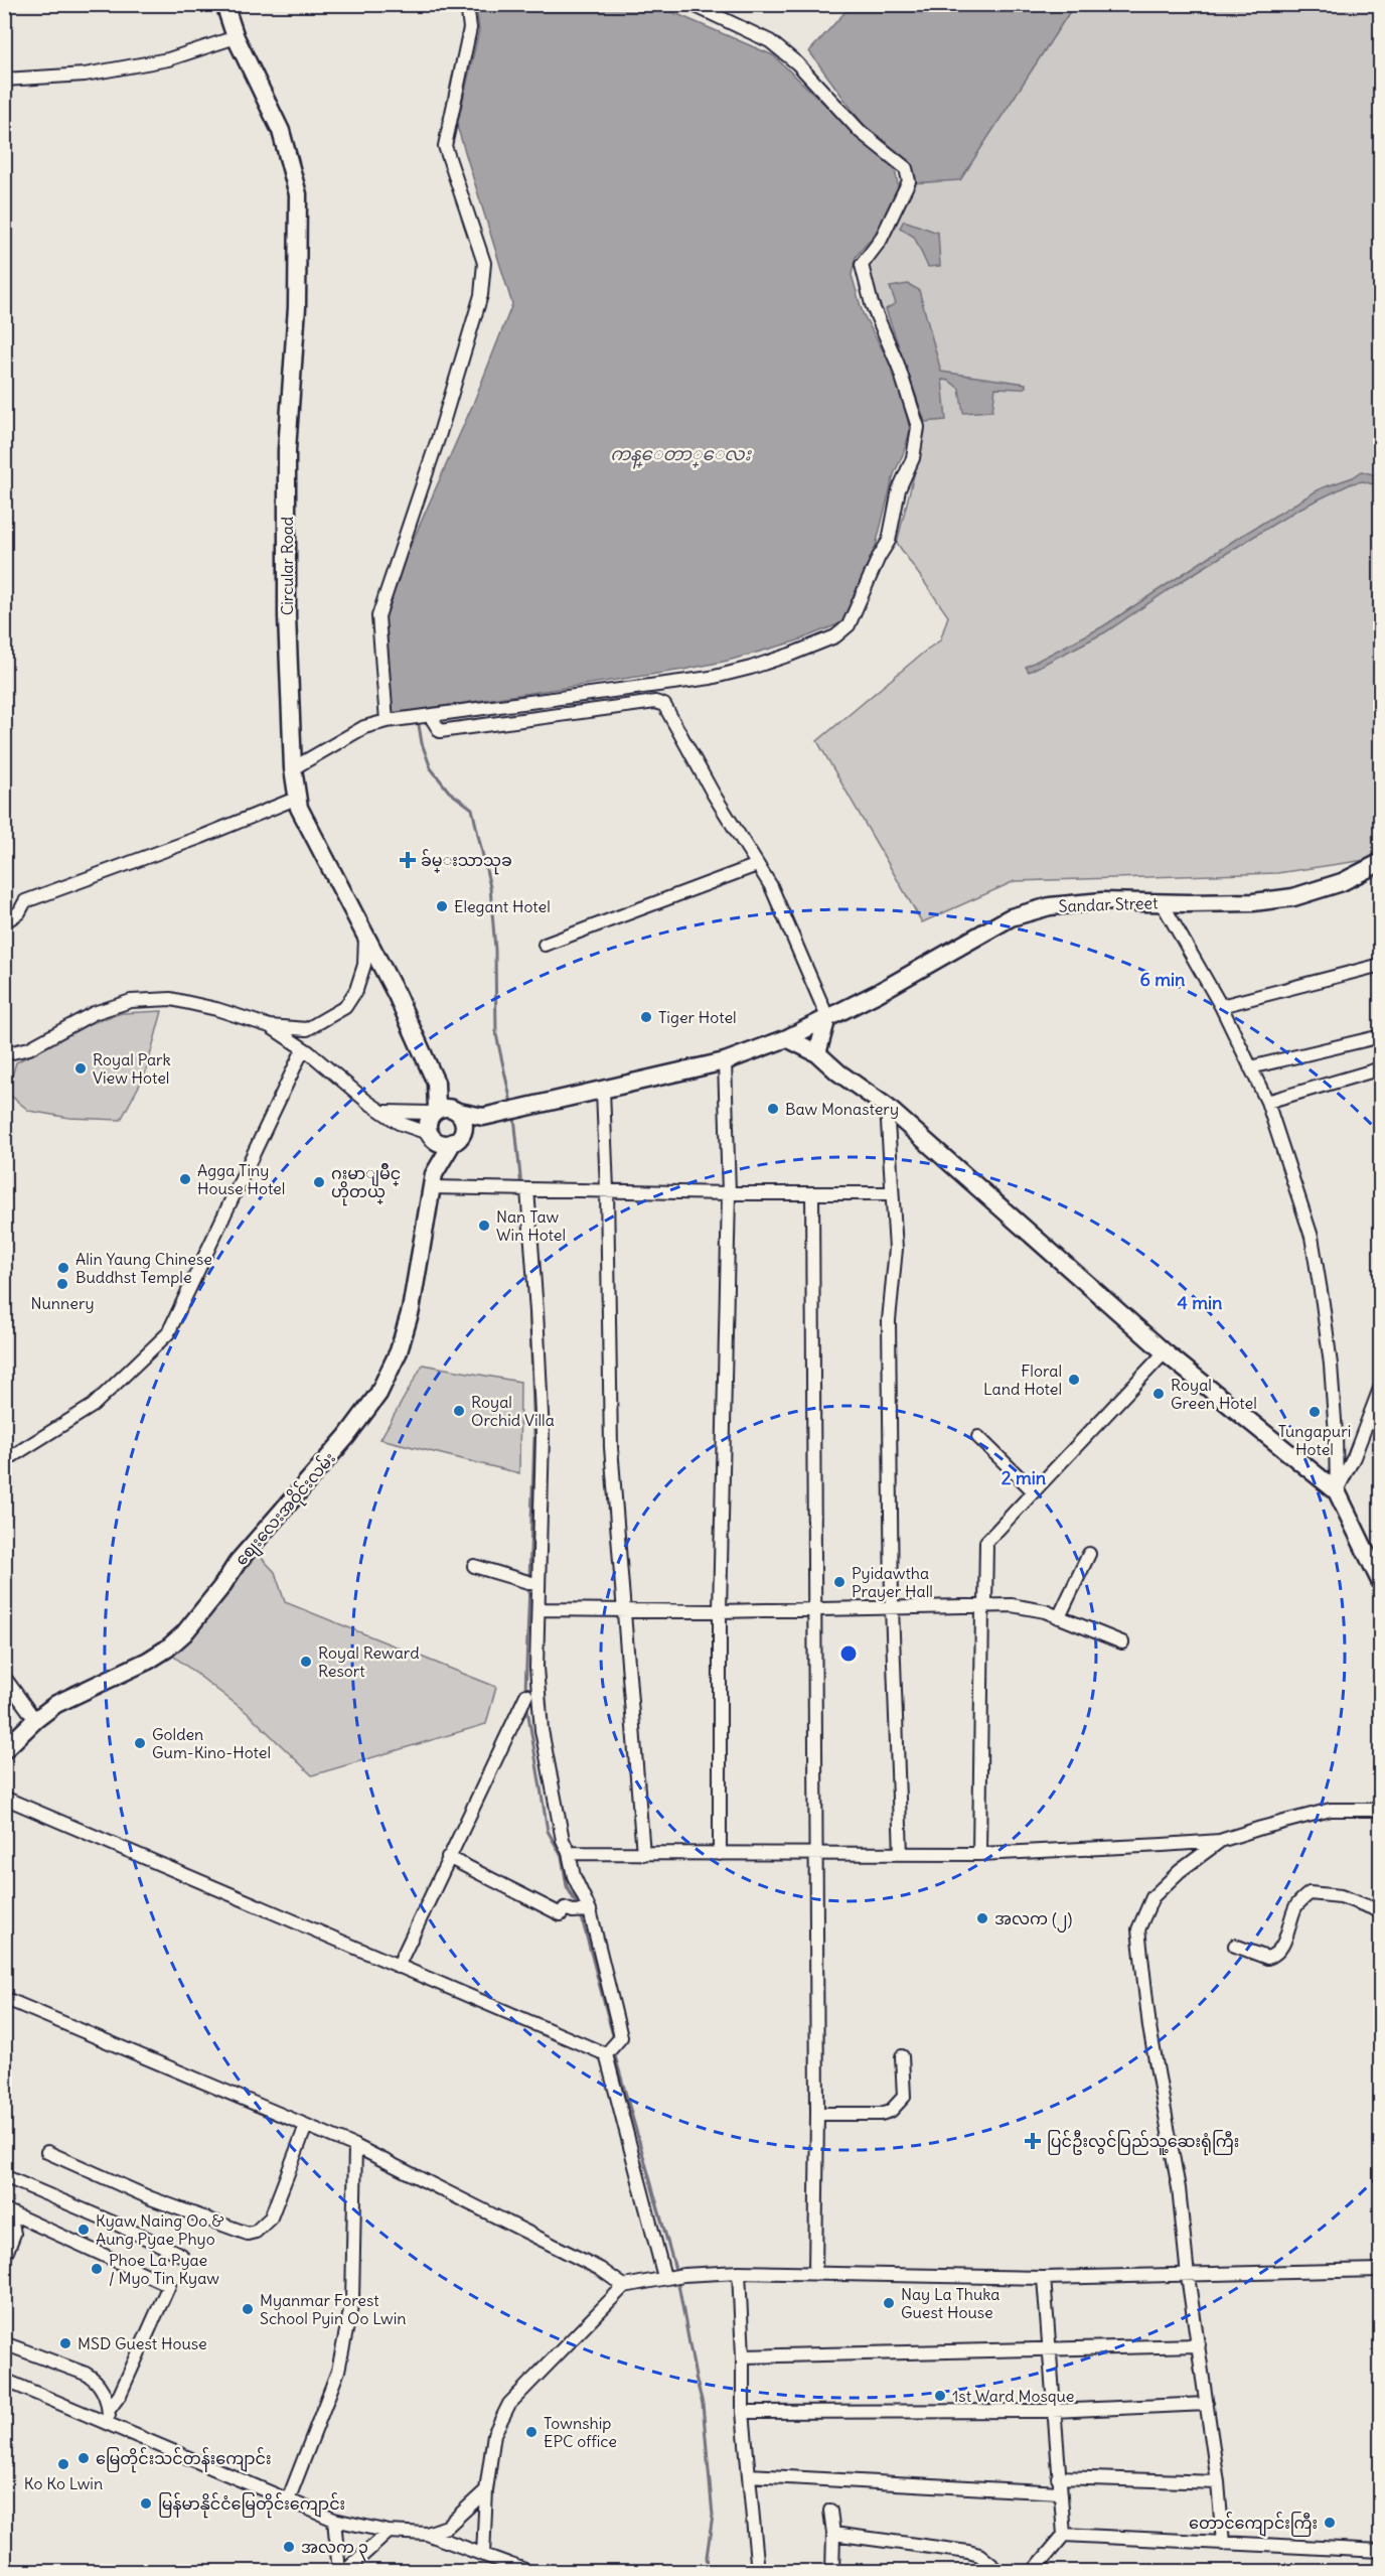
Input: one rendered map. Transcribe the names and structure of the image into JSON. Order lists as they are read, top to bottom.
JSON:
{
  "streets": {
    "street": ["Circular Road", "Sandar Street", "စျေးလေးအဝိုင်းလမ်း"]
  },
  "water": ["ကန္ေတာ္ေလး"],
  "places": {
    "health": ["ခ်မ္းသာသုခ", "ပြင်ဦးလွင်ပြည်သူ့ဆေးရုံကြီး"],
    "other": [
      "Elegant Hotel",
      "Tiger Hotel",
      "Royal Park View Hotel",
      "Baw Monastery",
      "Agga Tiny House Hotel",
      "ဂႏမာျမိဳင္ ဟိုတယ္",
      "Nan Taw Win Hotel",
      "Alin Yaung Chinese Buddhst Temple",
      "Nunnery",
      "Floral Land Hotel",
      "Royal Green Hotel",
      "Royal Orchid Villa",
      "Tungapuri Hotel",
      "Pyidawtha Prayer Hall",
      "Royal Reward Resort",
      "Golden Gum-Kino-Hotel",
      "အလက (၂)",
      "Kyaw Naing Oo & Aung Pyae Phyo",
      "Phoe La Pyae / Myo Tin Kyaw",
      "Nay La Thuka Guest House",
      "Myanmar Forest School Pyin Oo Lwin",
      "MSD Guest House",
      "1st Ward Mosque",
      "Township EPC office",
      "မြေတိုင်းသင်တန်းကျောင်း",
      "Ko Ko Lwin",
      "မြန်မာနိုင်ငံမြေတိုင်းကျောင်း",
      "တောင်ကျောင်းကြီး",
      "အလက ၃"
    ]
  },
  "rings": ["6 min", "4 min", "2 min"]
}
